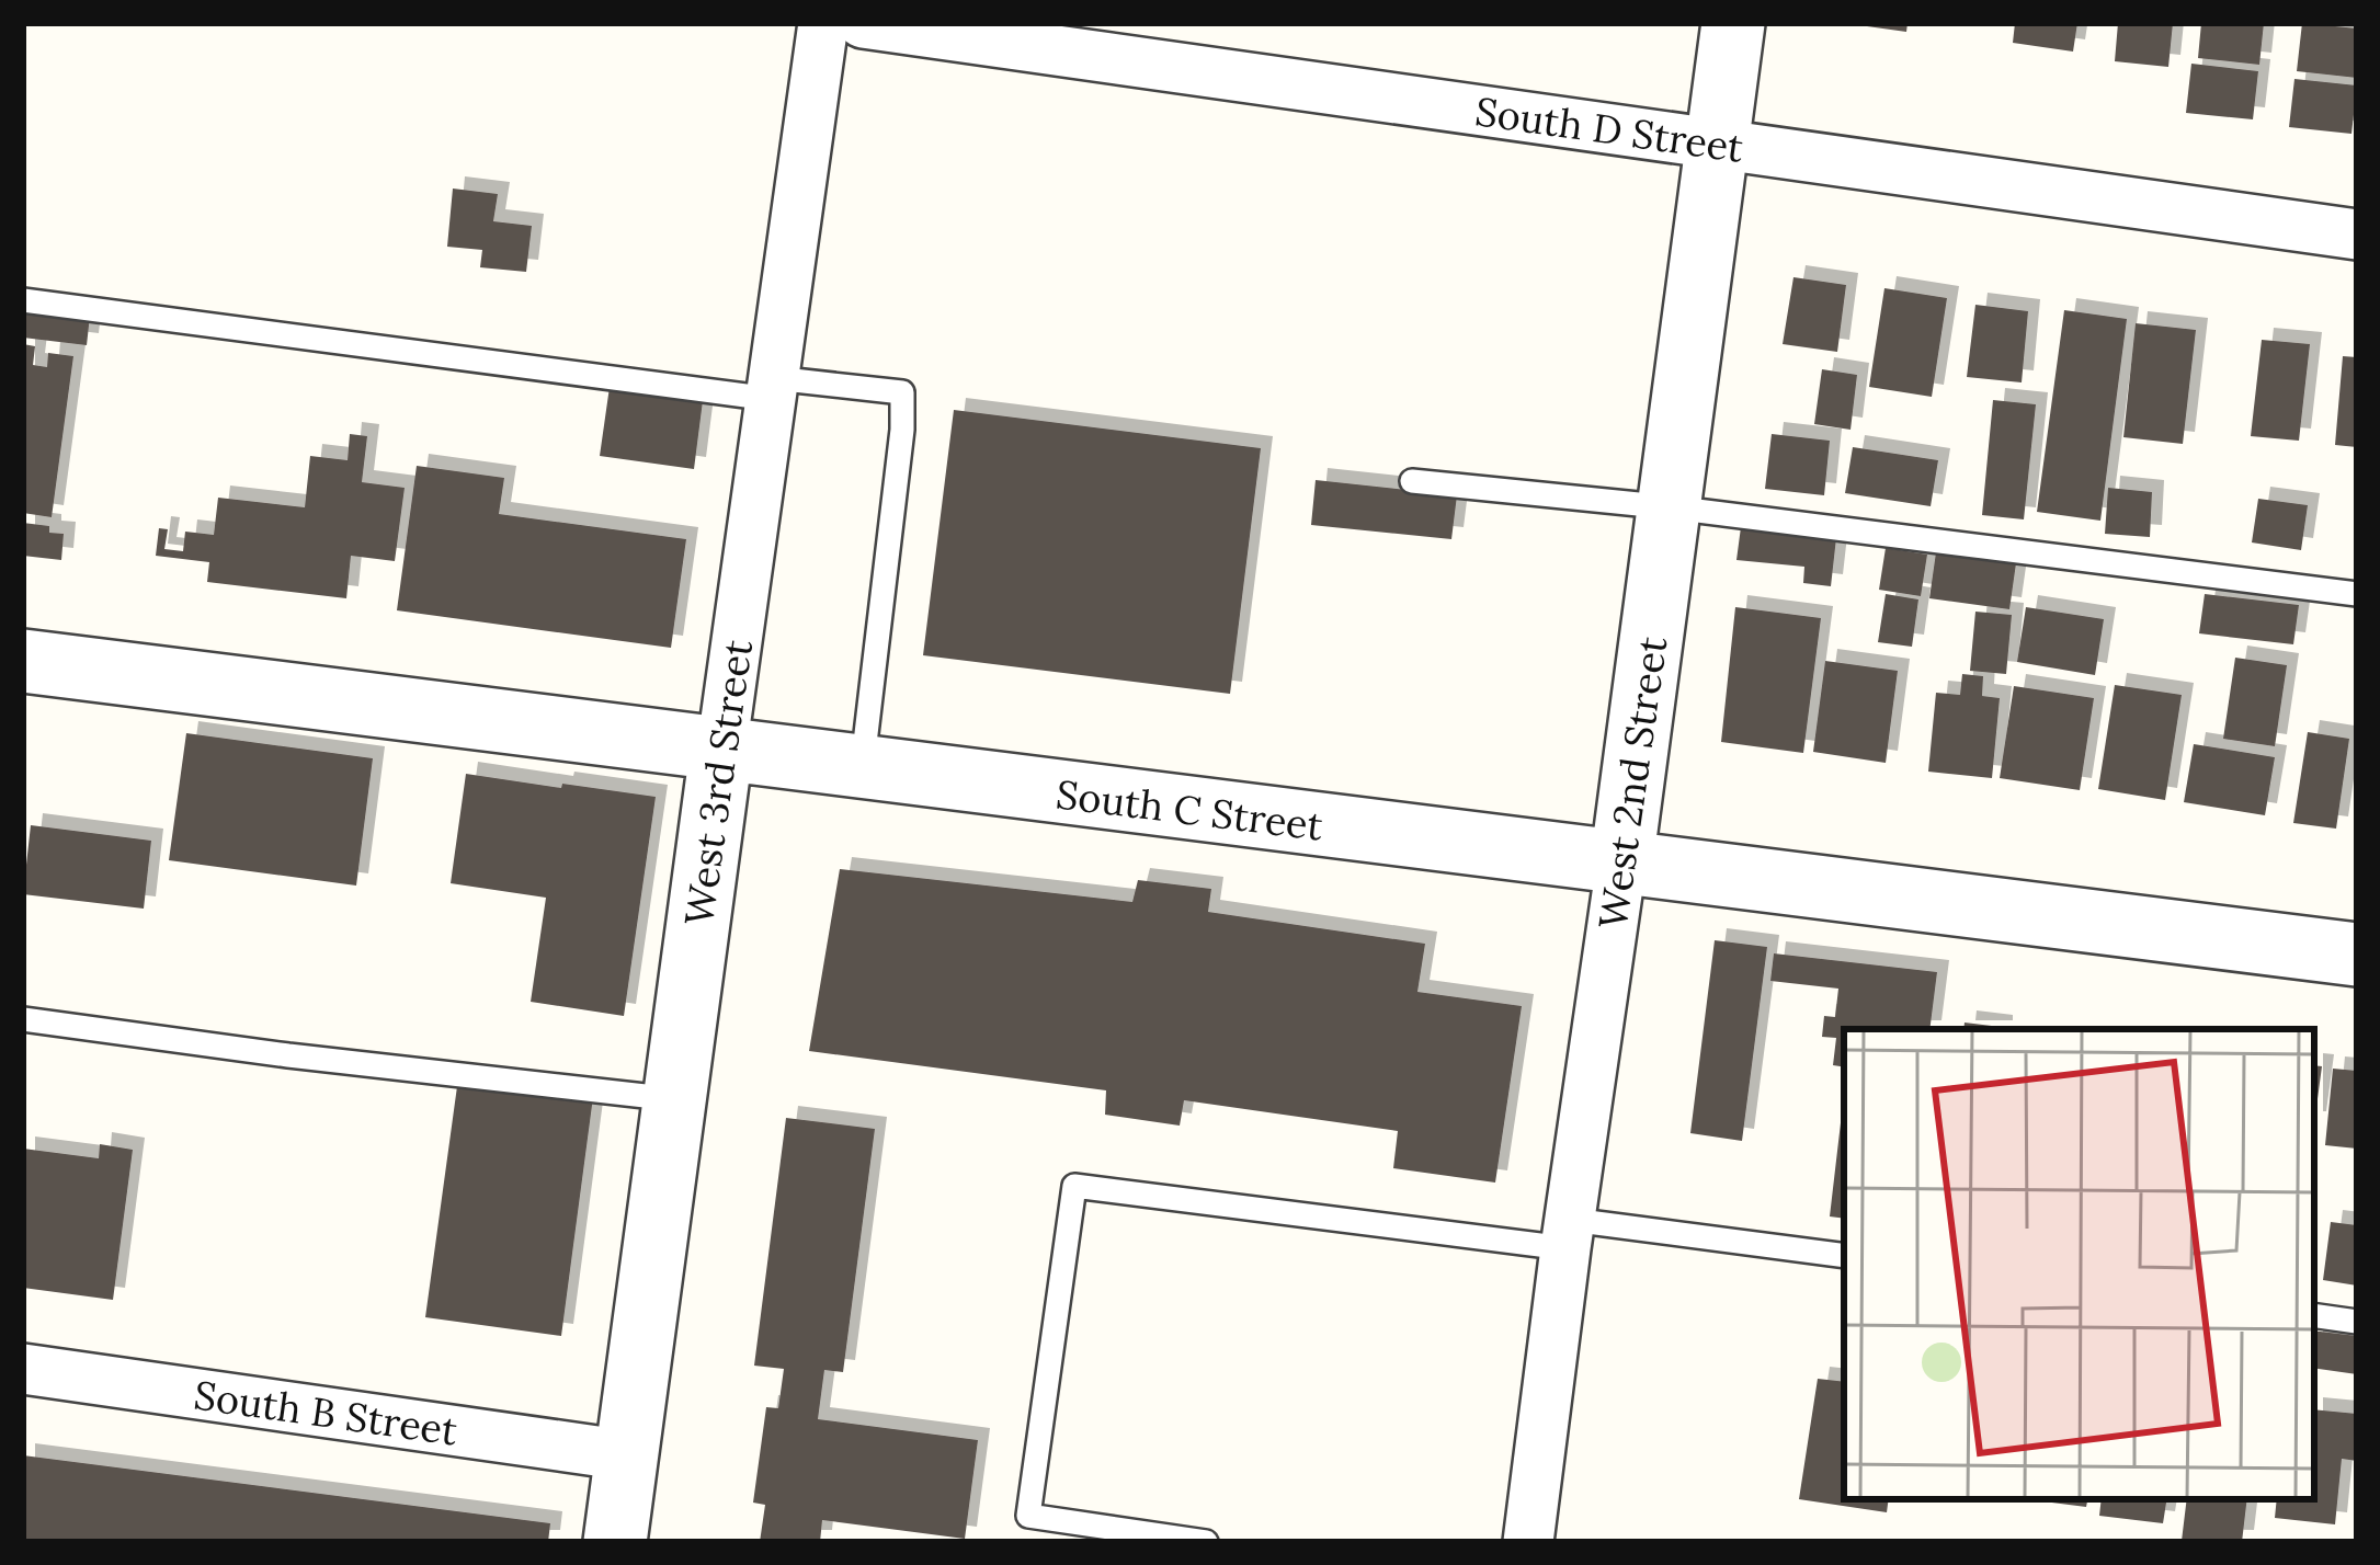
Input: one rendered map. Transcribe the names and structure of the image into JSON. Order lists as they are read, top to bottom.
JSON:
{
  "streets": {
    "street": [
      "South D Street",
      "West 3rd Street",
      "West 2nd Street",
      "South C Street",
      "South B Street"
    ]
  },
  "crossings": [
    ["South D Street", "West 2nd Street"],
    ["West 3rd Street", "South C Street"],
    ["West 3rd Street", "South B Street"],
    ["West 2nd Street", "South C Street"]
  ]
}
